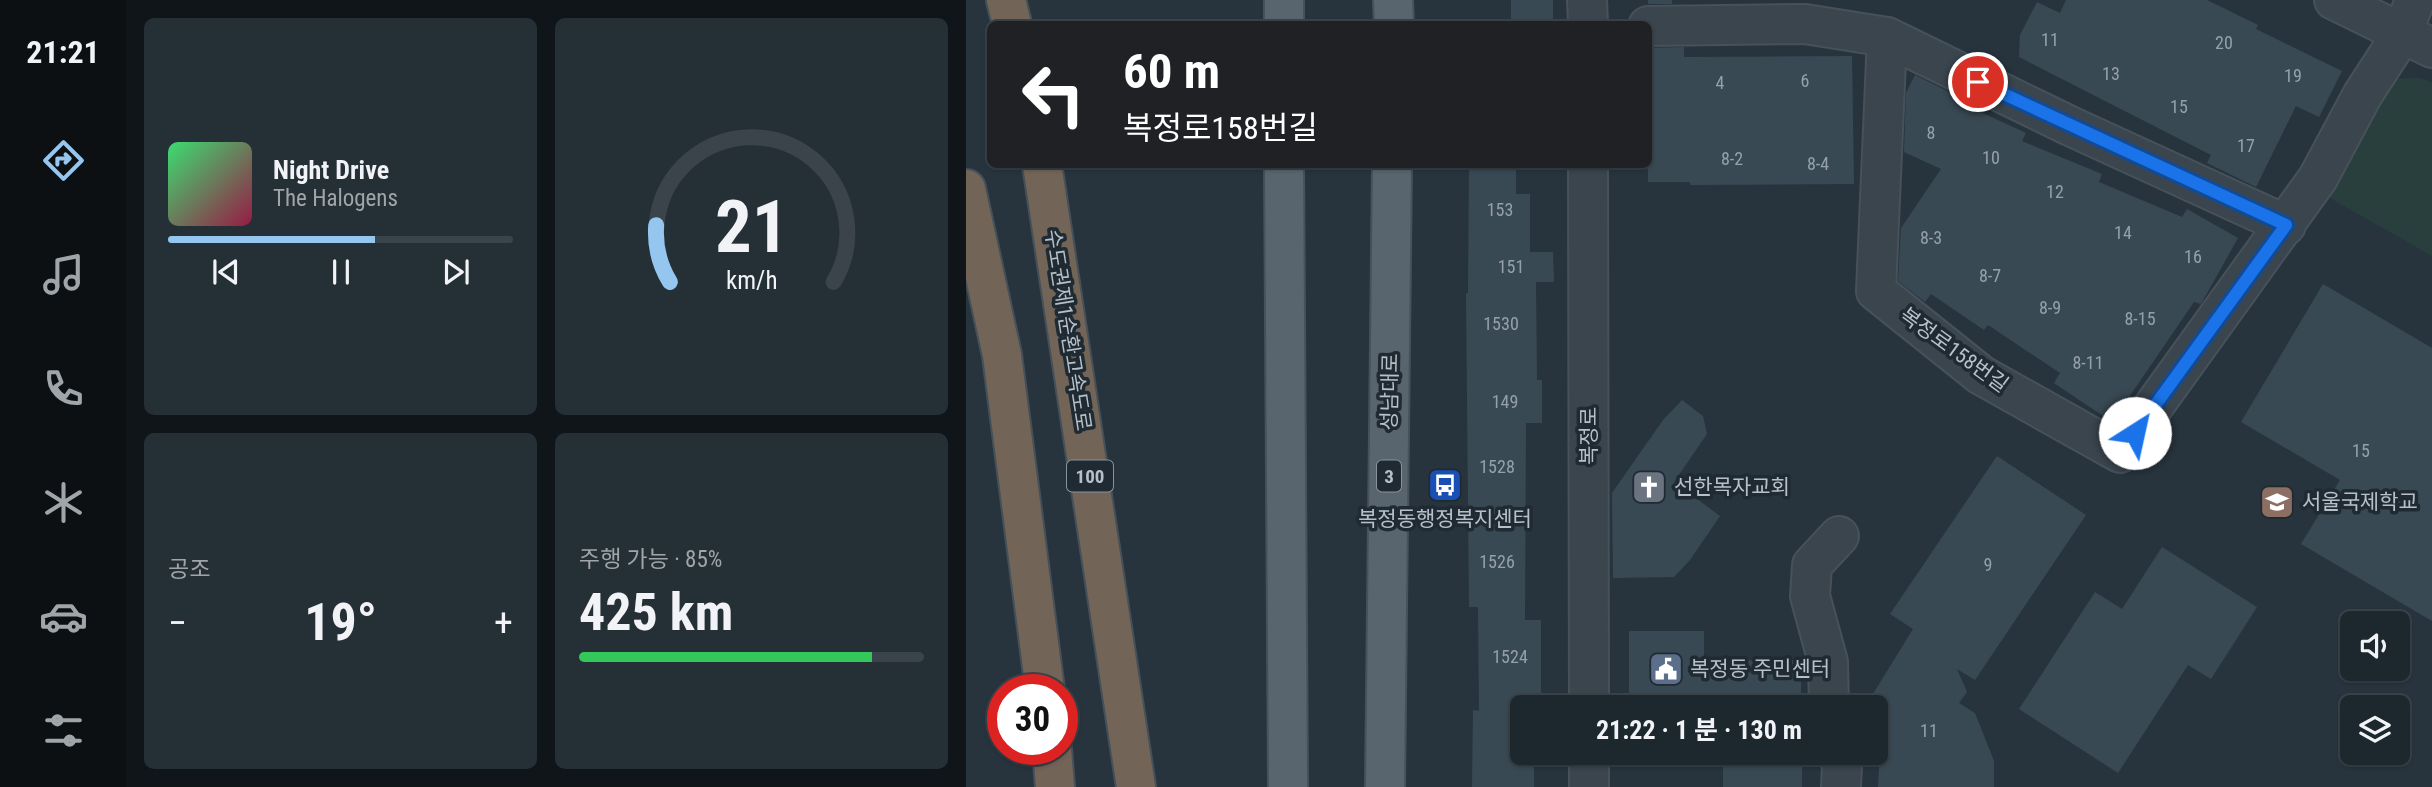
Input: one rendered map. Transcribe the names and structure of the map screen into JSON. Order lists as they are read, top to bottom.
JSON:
{
  "streets": {
    "highway": ["수도권제1순환고속도로", "100"],
    "main road": ["성남대로", "3"],
    "street": ["복정로158번길", "복정로"]
  },
  "places": {
    "bus stop": ["복정동행정복지센터"],
    "church": ["선한목자교회"],
    "school or university": ["서울국제학교"],
    "public building": ["복정동 주민센터"]
  },
  "house_numbers": [
    "11",
    "20",
    "13",
    "19",
    "6",
    "4",
    "15",
    "8",
    "17",
    "10",
    "8-2",
    "8-4",
    "12",
    "153",
    "14",
    "8-3",
    "16",
    "151",
    "8-7",
    "8-9",
    "8-15",
    "1530",
    "8-11",
    "149",
    "15",
    "1528",
    "1526",
    "9",
    "1524",
    "11"
  ],
  "page": {
    "tabs": "21:21",
    "turn": ["60 m", "복정로158번길"],
    "song": ["Night Drive", "The Halogens"],
    "tile": [
      "공조",
      ["주행 가능 · 85%", "425 km"]
    ],
    "heat": ["−", "19°", "+"],
    "limit": "30",
    "trip": "21:22 · 1 분 · 130 m",
    "gauge": ["21", "km/h"]
  }
}
